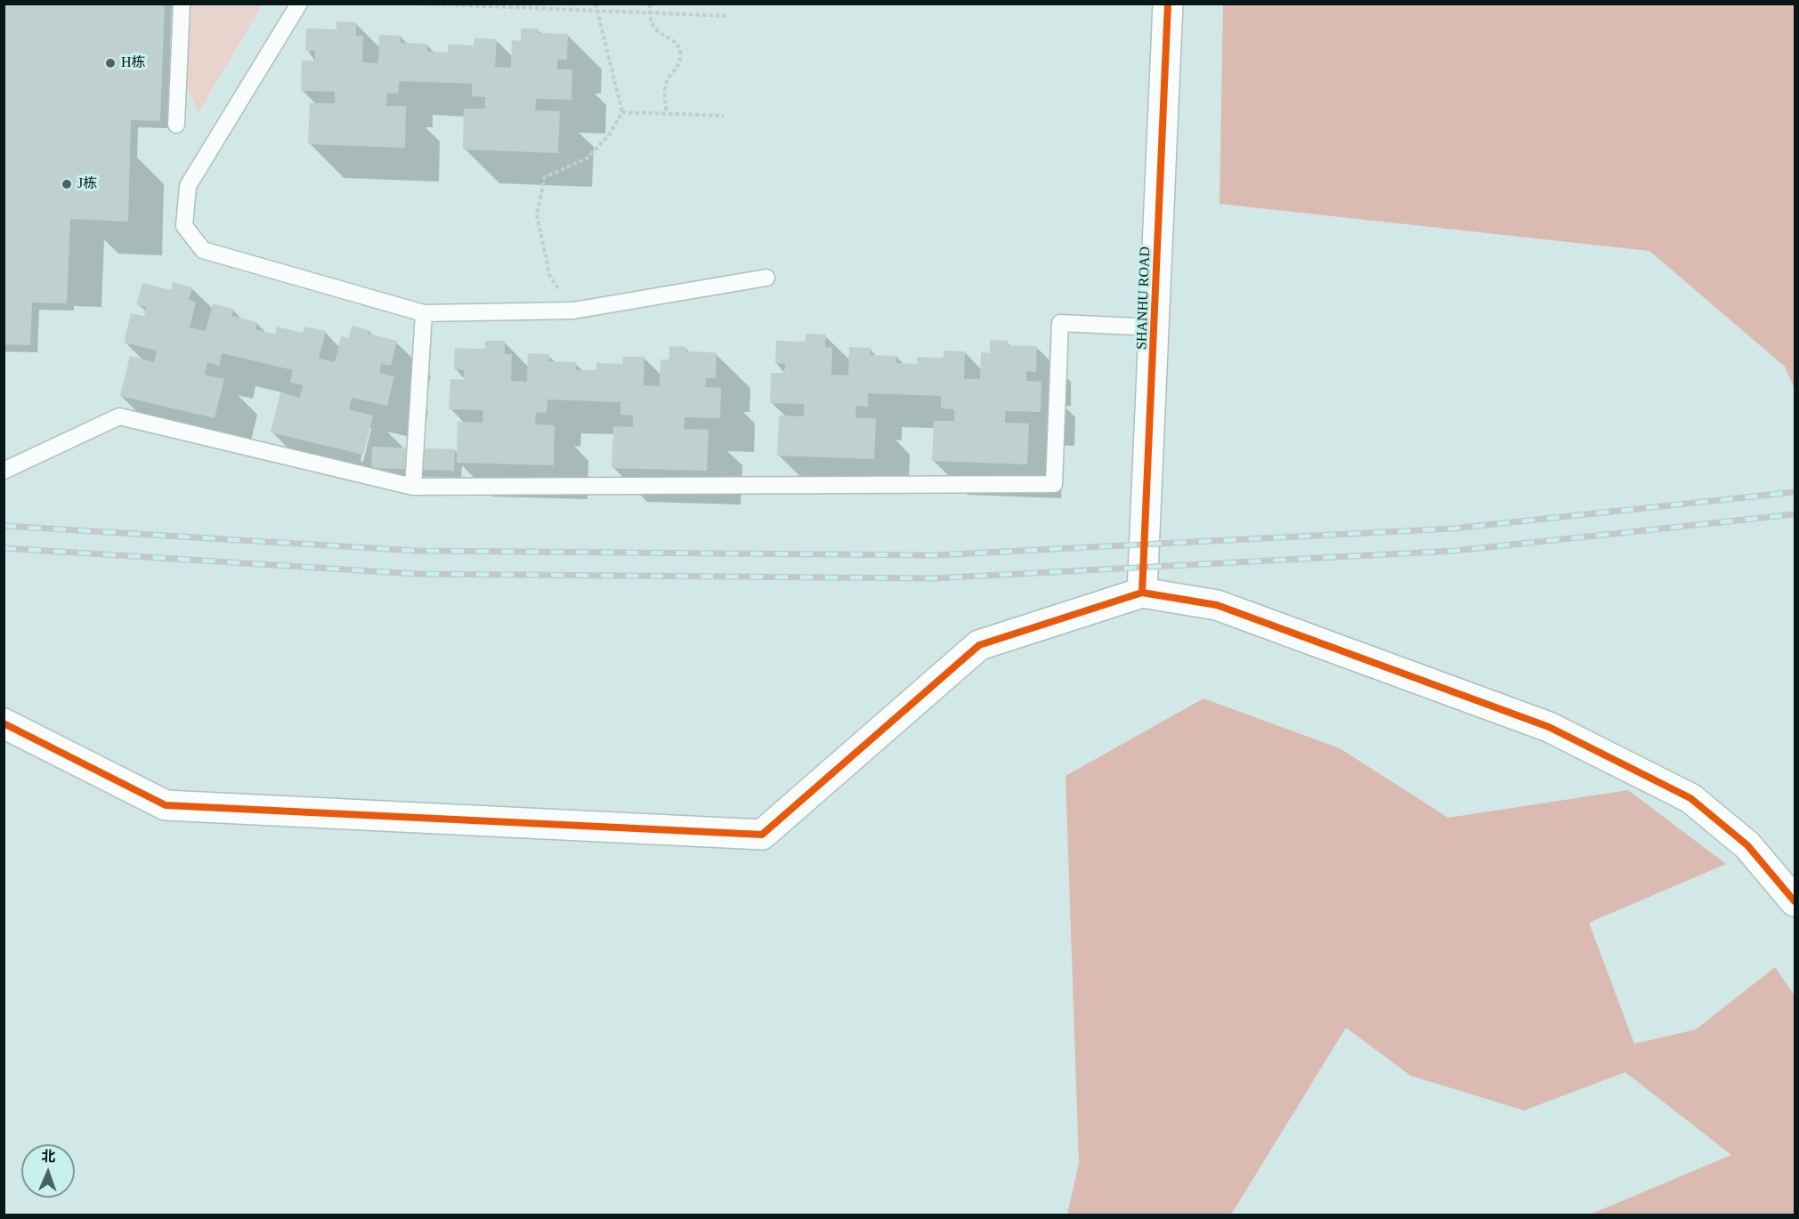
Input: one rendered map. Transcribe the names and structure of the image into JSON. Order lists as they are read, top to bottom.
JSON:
{
  "streets": {
    "street": ["SHANHU ROAD"]
  },
  "places": ["H栋", "J栋"],
  "north": "top"
}
